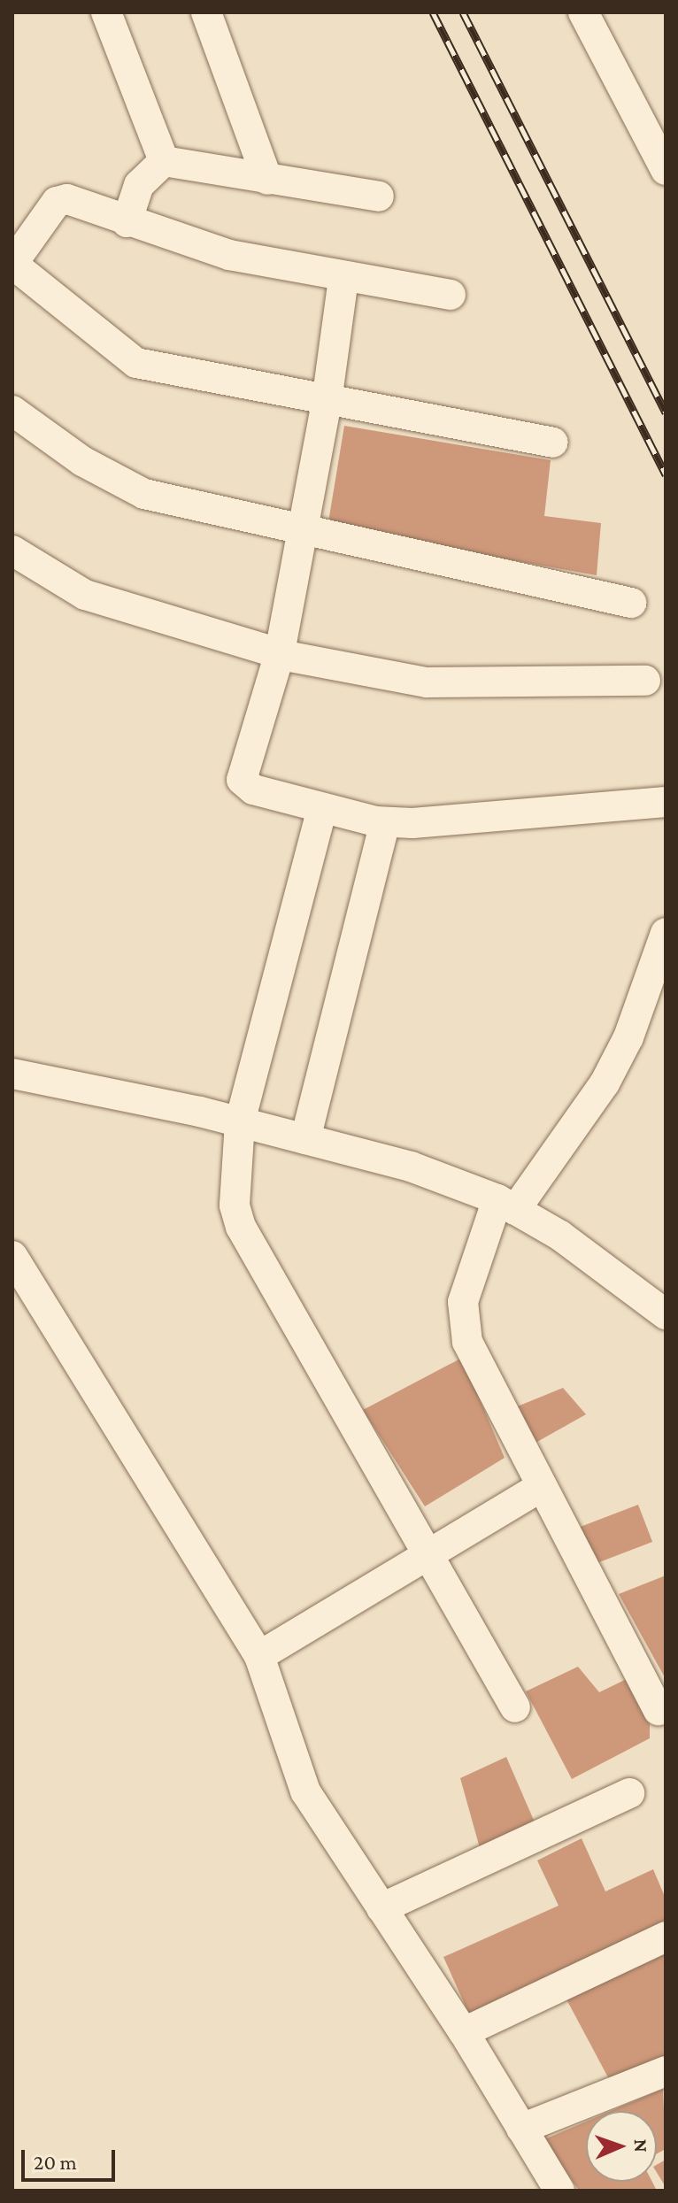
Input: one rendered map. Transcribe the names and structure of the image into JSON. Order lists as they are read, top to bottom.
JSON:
{
  "scale_bar": "20 m",
  "north": "right"
}
